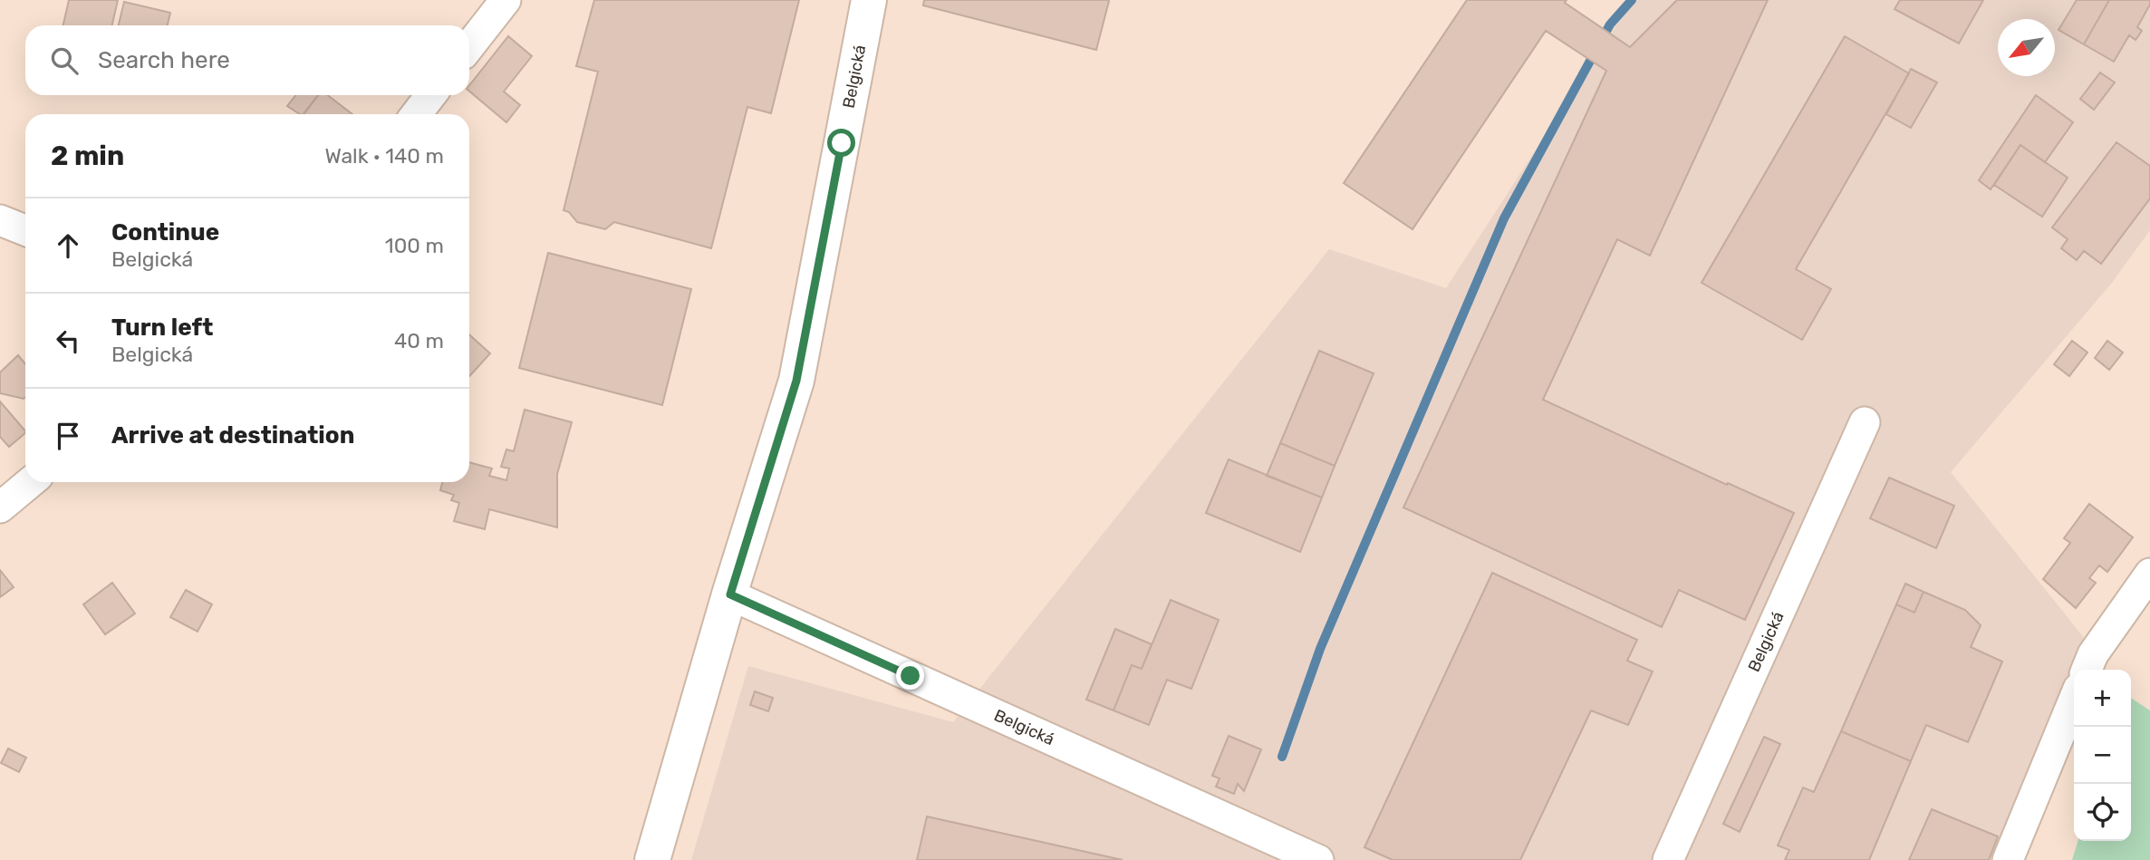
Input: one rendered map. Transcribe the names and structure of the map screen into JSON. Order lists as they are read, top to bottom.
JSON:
{
  "streets": {
    "street": ["Belgická"]
  },
  "north": "bottom left",
  "page": {
    "search": "Search here",
    "heading": ["2 min", "Walk · 140 m"],
    "list": [
      ["Continue", "Belgická", "100 m"],
      ["Turn left", "Belgická", "40 m"],
      "Arrive at destination"
    ],
    "map_buttons": ["+", "−"]
  }
}
